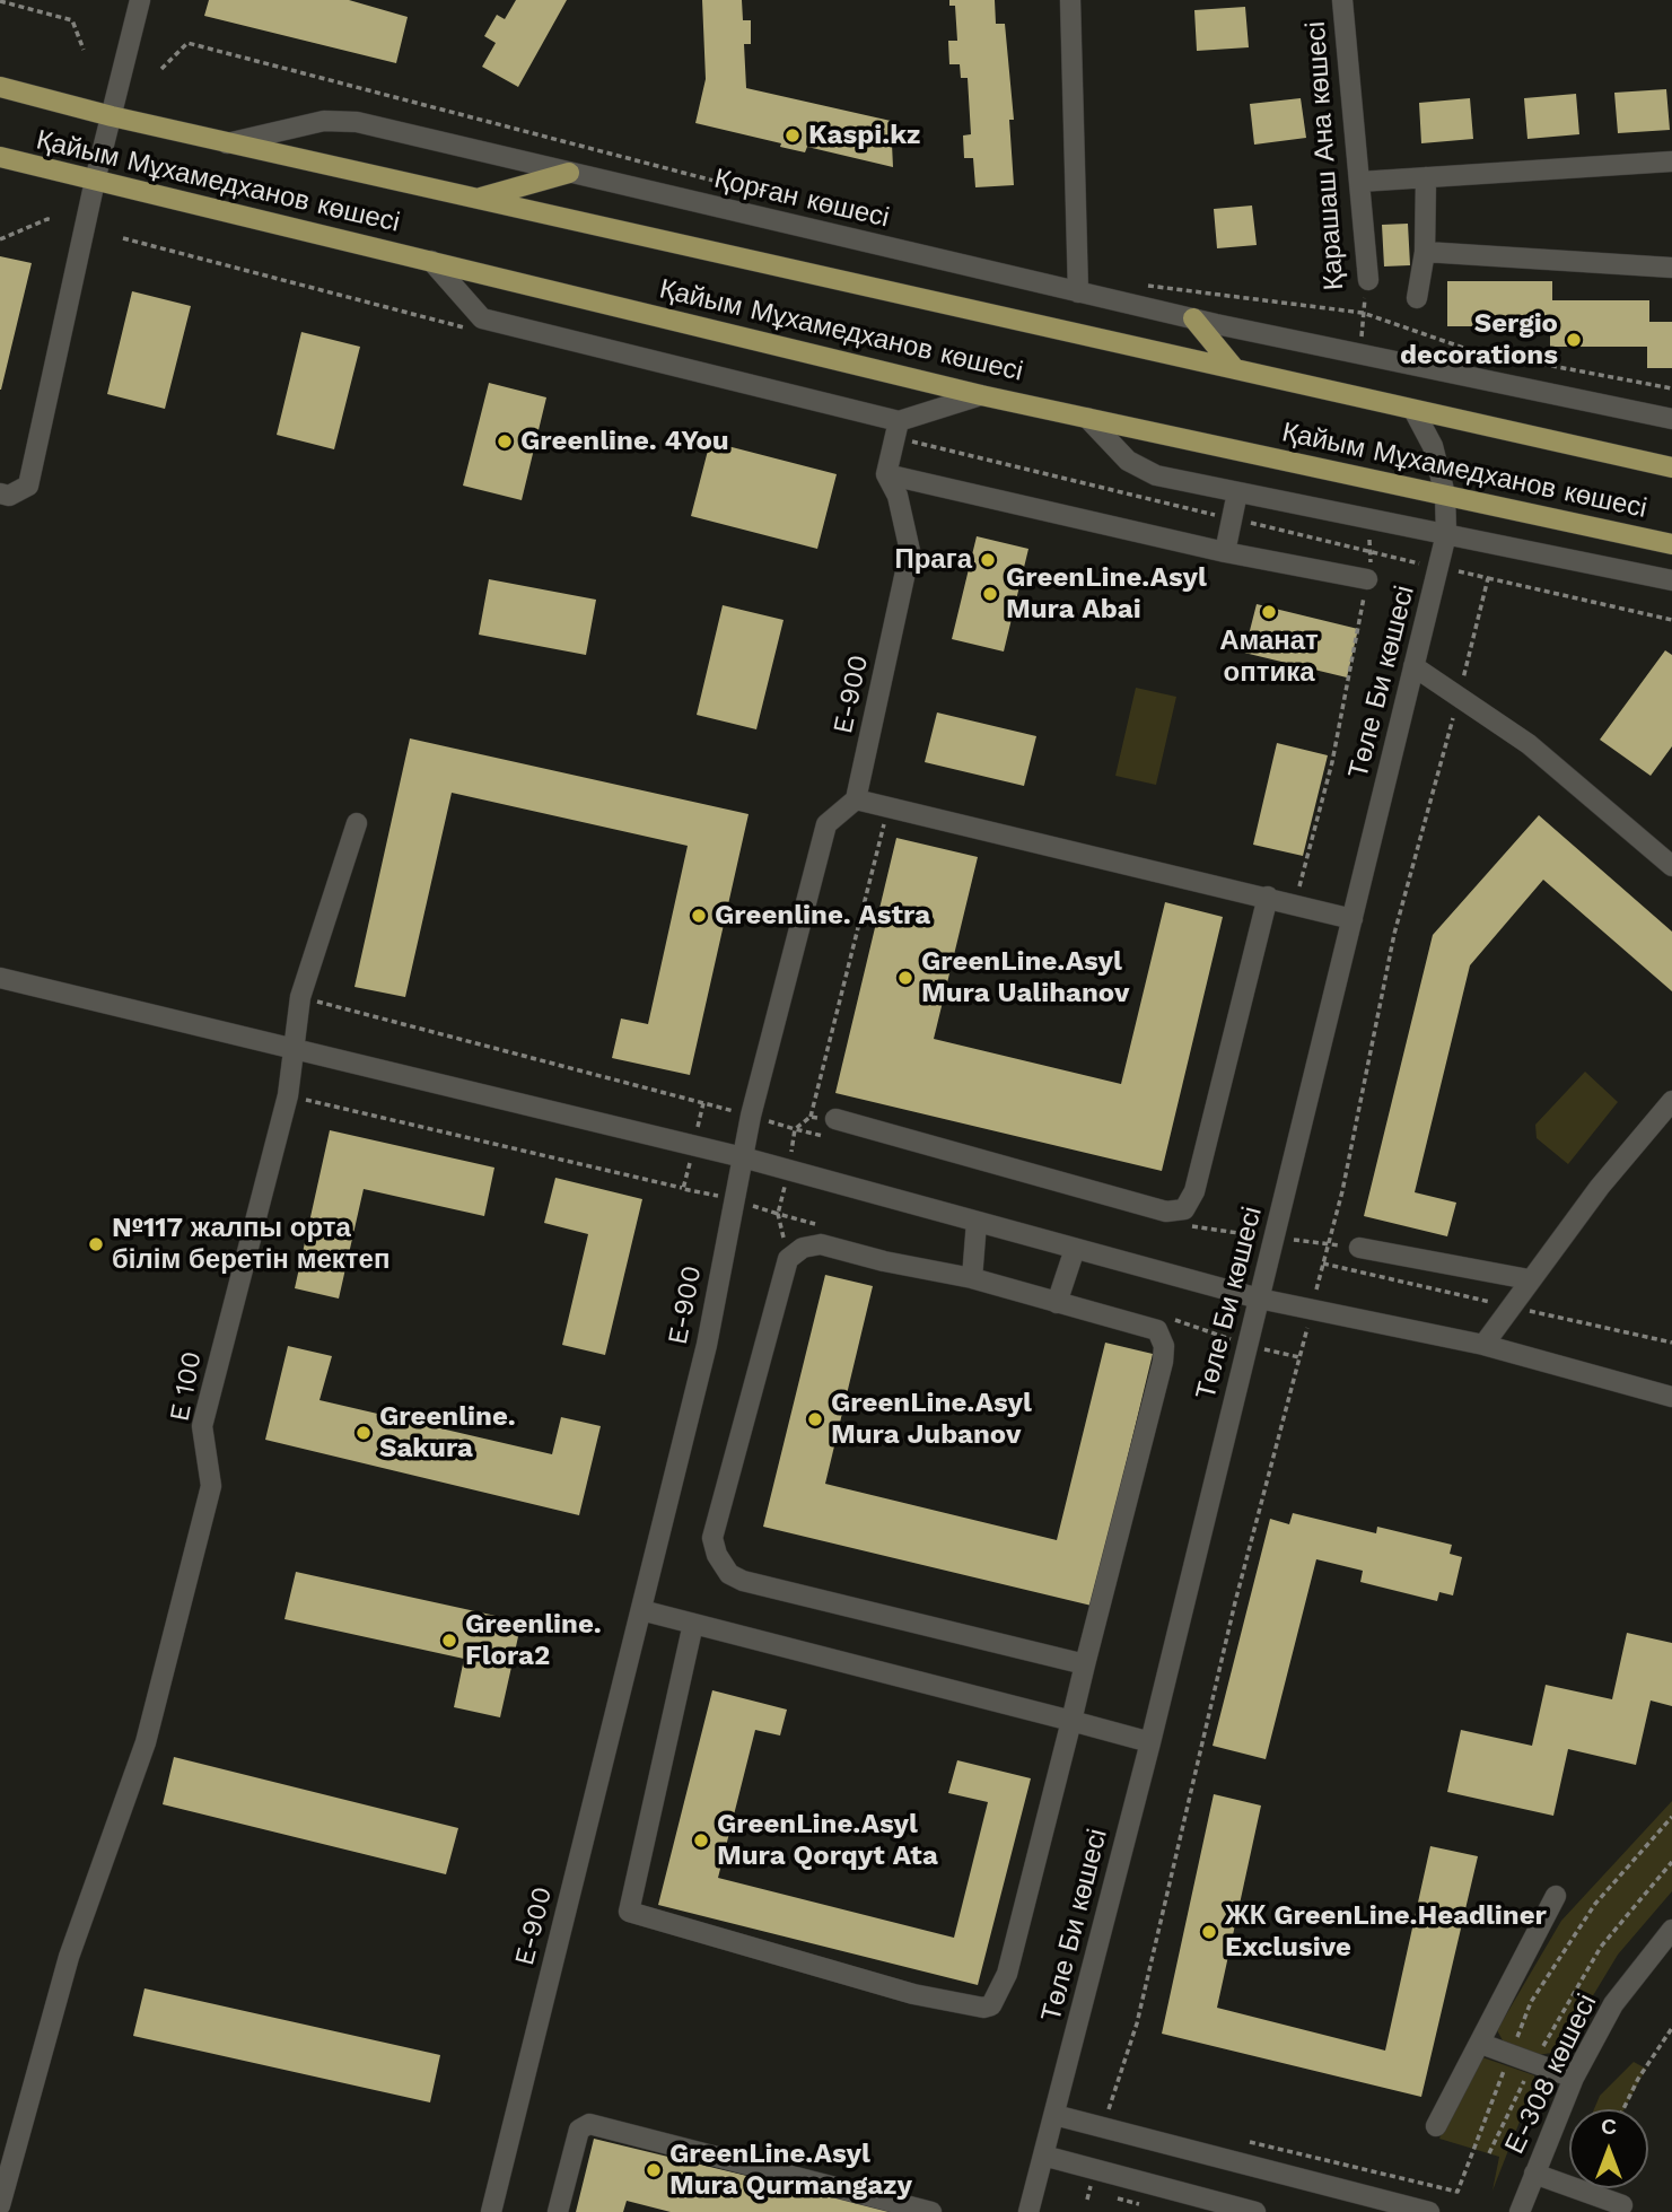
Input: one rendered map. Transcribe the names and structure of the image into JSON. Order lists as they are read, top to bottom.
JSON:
{
  "streets": {
    "main road": ["Қайым Мұхамедханов көшесі"],
    "street": [
      "Қарашаш Ана көшесі",
      "Қорған көшесі",
      "Төле Би көшесі",
      "E-900",
      "E 100",
      "Е-308 көшесі"
    ]
  },
  "crossings": [
    ["Қарашаш Ана көшесі", "Қорған көшесі"],
    ["Қайым Мұхамедханов көшесі", "Қорған көшесі"],
    ["Қайым Мұхамедханов көшесі", "Төле Би көшесі"]
  ],
  "places": [
    "Kaspi.kz",
    "Sergio decorations",
    "Greenline. 4You",
    "Прага",
    "GreenLine.Asyl Mura Abai",
    "Аманат оптика",
    "Greenline. Astra",
    "GreenLine.Asyl Mura Ualihanov",
    "№117 жалпы орта білім беретін мектеп",
    "GreenLine.Asyl Mura Jubanov",
    "Greenline. Sakura",
    "Greenline. Flora2",
    "GreenLine.Asyl Mura Qorqyt Ata",
    "ЖК GreenLine.Headliner Exclusive",
    "GreenLine.Asyl Mura Qurmangazy"
  ],
  "north": "top"
}
